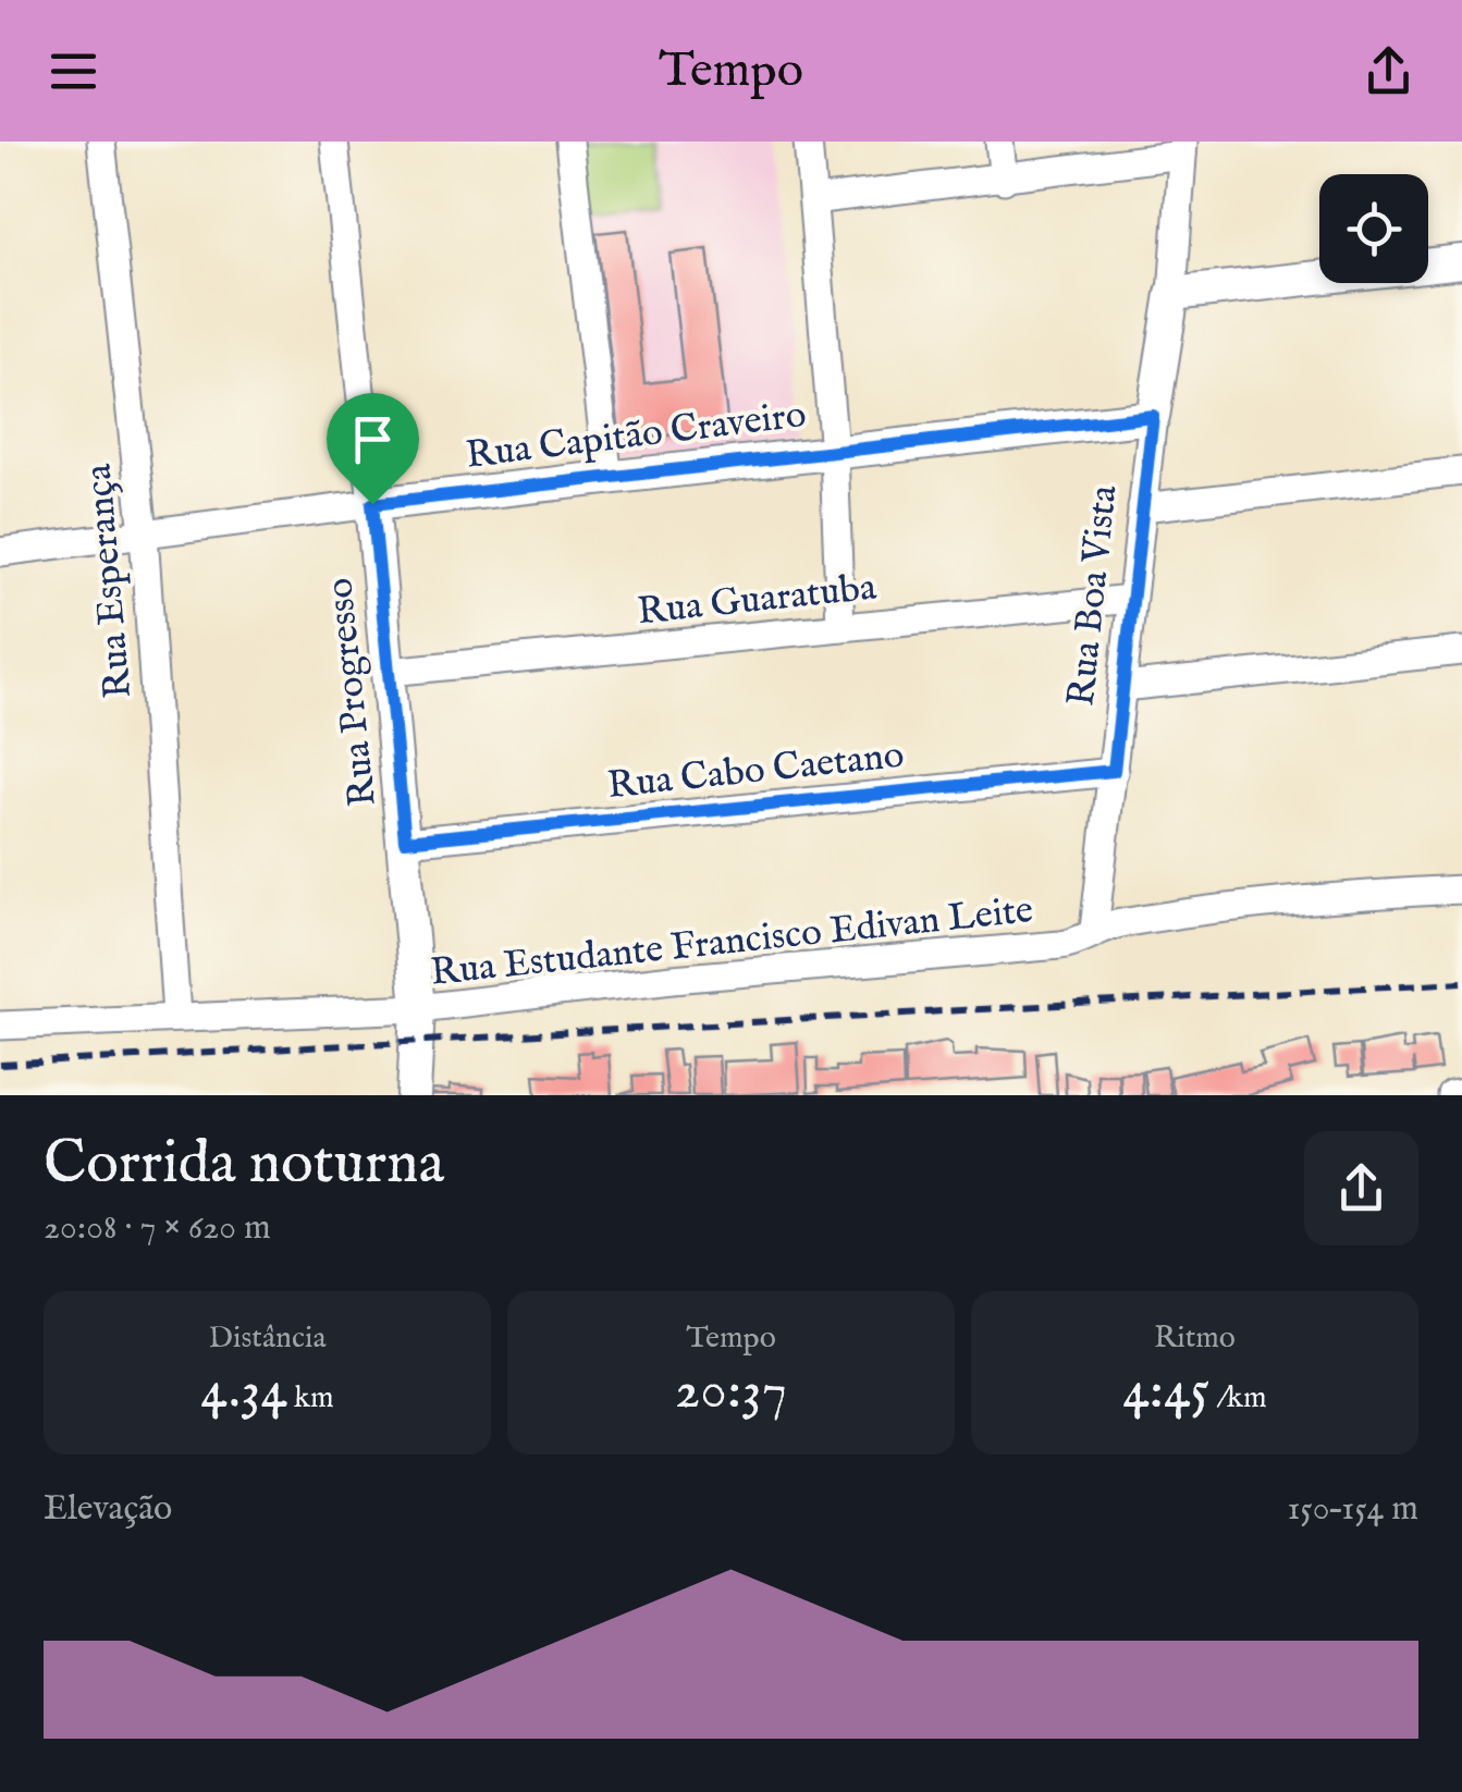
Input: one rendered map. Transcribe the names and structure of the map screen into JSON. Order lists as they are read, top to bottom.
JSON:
{
  "streets": {
    "street": [
      "Rua Capitão Craveiro",
      "Rua Esperança",
      "Rua Boa Vista",
      "Rua Guaratuba",
      "Rua Progresso",
      "Rua Cabo Caetano",
      "Rua Estudante Francisco Edivan Leite"
    ]
  },
  "crossings": [
    ["Rua Capitão Craveiro", "Rua Esperança"],
    ["Rua Capitão Craveiro", "Rua Boa Vista"],
    ["Rua Capitão Craveiro", "Rua Progresso"],
    ["Rua Esperança", "Rua Estudante Francisco Edivan Leite"],
    ["Rua Boa Vista", "Rua Guaratuba"],
    ["Rua Boa Vista", "Rua Cabo Caetano"],
    ["Rua Boa Vista", "Rua Estudante Francisco Edivan Leite"],
    ["Rua Guaratuba", "Rua Progresso"],
    ["Rua Progresso", "Rua Cabo Caetano"],
    ["Rua Progresso", "Rua Estudante Francisco Edivan Leite"]
  ],
  "page": {
    "header": "Tempo",
    "heading": ["Corrida noturna", "20:08 · 7 × 620 m"],
    "stats": [
      ["Distância", "4.34 km"],
      ["Tempo", "20:37"],
      ["Ritmo", "4:45 /km"]
    ],
    "chart": ["Elevação", "150–154 m"]
  }
}
